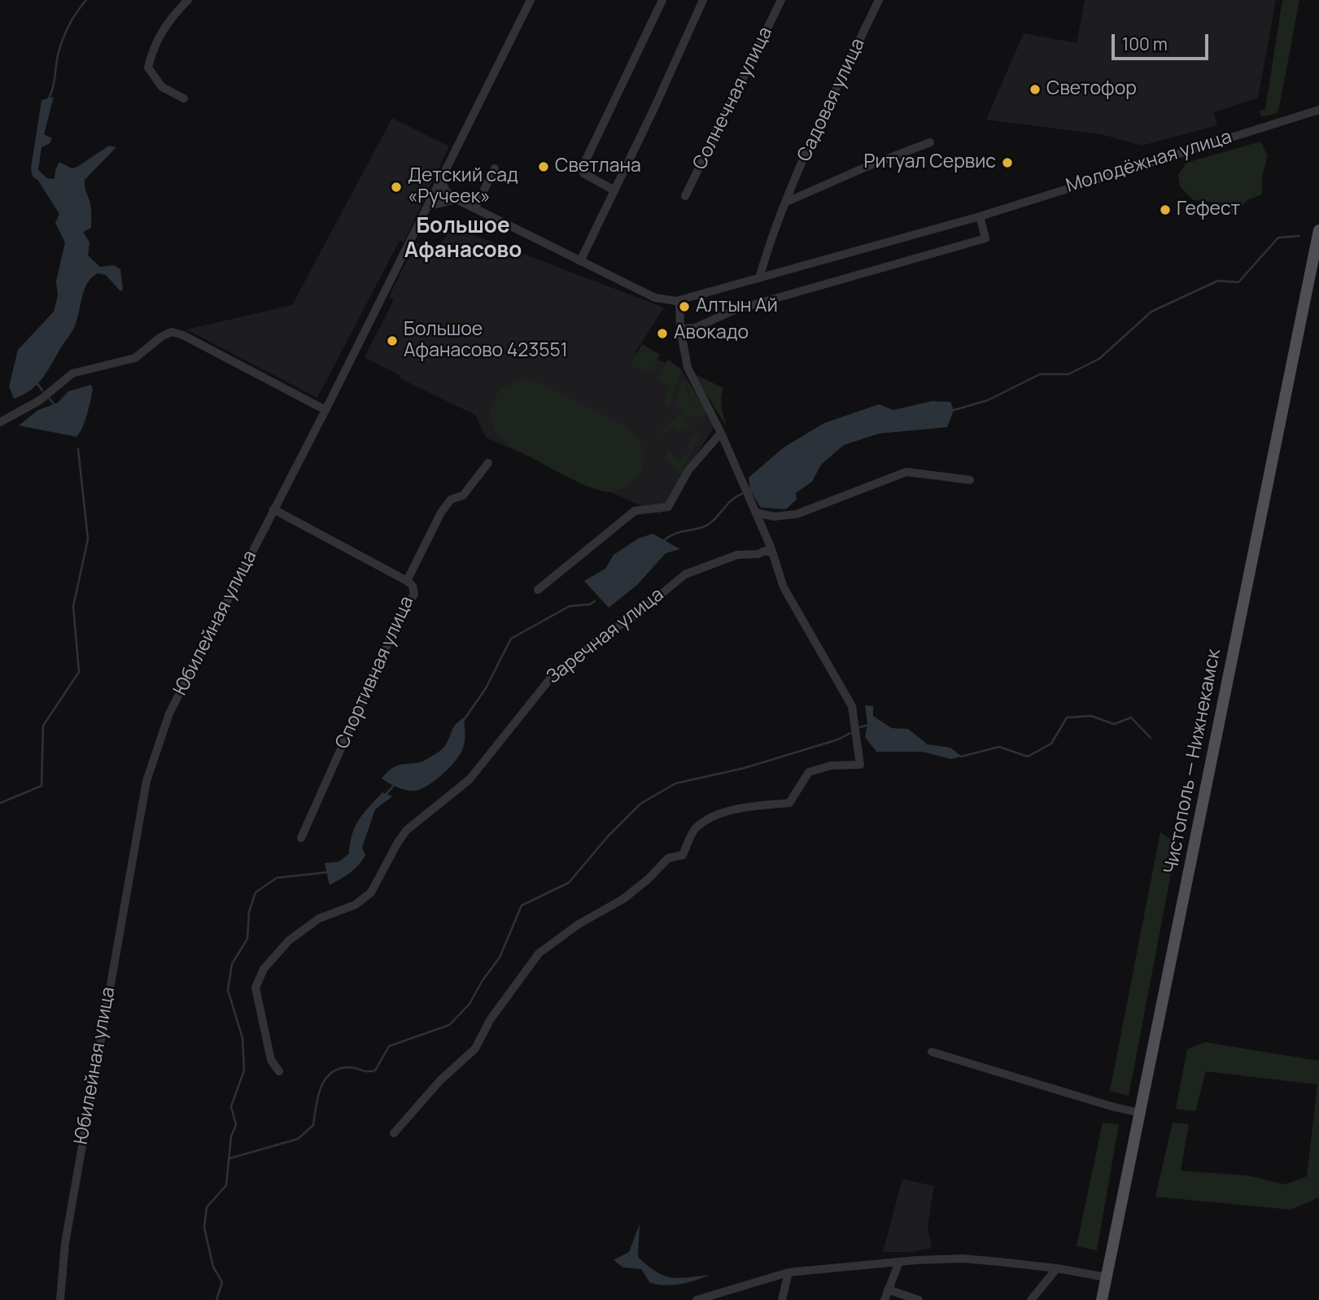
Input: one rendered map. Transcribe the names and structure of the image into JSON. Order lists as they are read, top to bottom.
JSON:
{
  "streets": {
    "main road": ["Чистополь — Нижнекамск"],
    "street": [
      "Солнечная улица",
      "Садовая улица",
      "Молодёжная улица",
      "Юбилейная улица",
      "Заречная улица",
      "Спортивная улица"
    ]
  },
  "crossings": [
    ["Молодёжная улица", "Юбилейная улица"]
  ],
  "districts": ["Большое Афанасово"],
  "places": [
    "Светофор",
    "Ритуал Сервис",
    "Светлана",
    "Детский сад «Ручеек»",
    "Гефест",
    "Алтын Ай",
    "Авокадо",
    "Большое Афанасово 423551"
  ],
  "scale_bar": "100 m"
}
